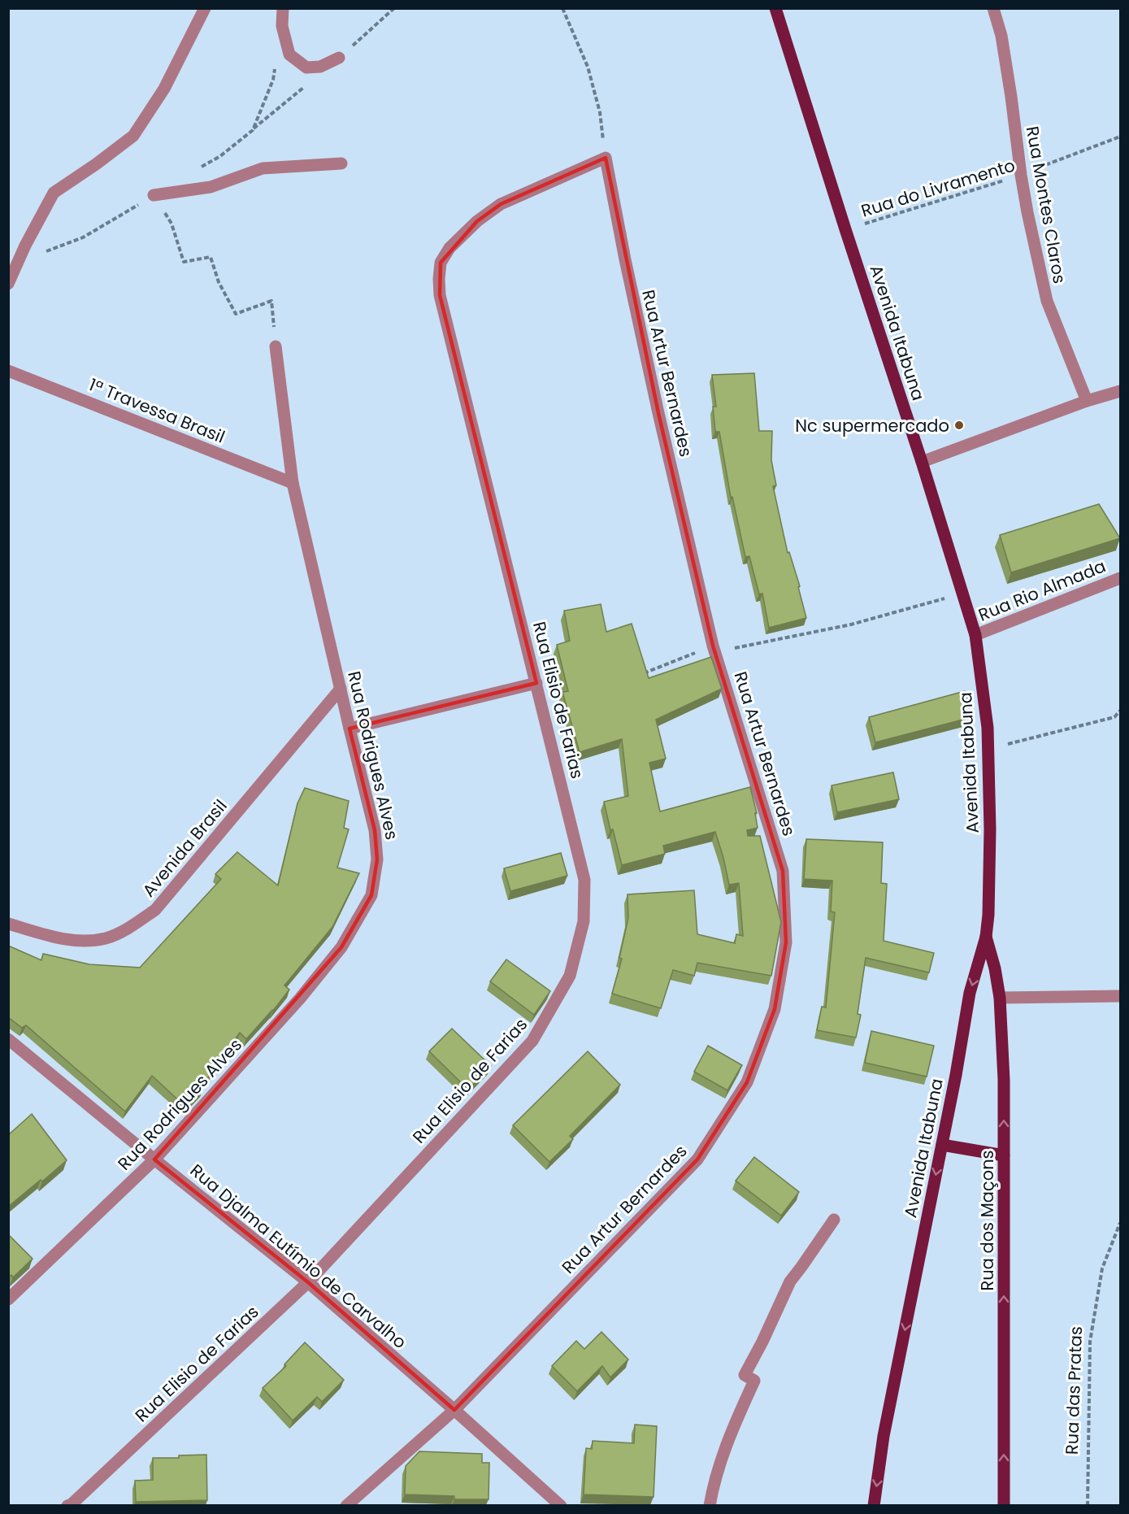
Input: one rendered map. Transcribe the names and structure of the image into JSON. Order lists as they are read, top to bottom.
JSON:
{
  "streets": {
    "main road": ["Avenida Itabuna", "Rua dos Maçons"],
    "street": [
      "Rua Montes Claros",
      "Rua Artur Bernardes",
      "1ª Travessa Brasil",
      "Rua Rio Almada",
      "Rua Elisio de Farias",
      "Rua Rodrigues Alves",
      "Avenida Brasil",
      "Rua Djalma Eutímio de Carvalho"
    ],
    "path": ["Rua do Livramento", "Rua das Pratas"]
  },
  "crossings": [
    ["Rua do Livramento", "Rua Montes Claros"],
    ["Rua do Livramento", "Avenida Itabuna"],
    ["Avenida Itabuna", "Rua Rio Almada"],
    ["Avenida Itabuna", "Rua dos Maçons"],
    ["Rua Artur Bernardes", "Rua Elisio de Farias"],
    ["Rua Artur Bernardes", "Rua Djalma Eutímio de Carvalho"],
    ["1ª Travessa Brasil", "Rua Rodrigues Alves"],
    ["Rua Elisio de Farias", "Rua Djalma Eutímio de Carvalho"],
    ["Rua Rodrigues Alves", "Avenida Brasil"],
    ["Rua Rodrigues Alves", "Rua Djalma Eutímio de Carvalho"]
  ],
  "one_way": ["Avenida Itabuna", "Rua dos Maçons"],
  "places": ["Nc supermercado"]
}
